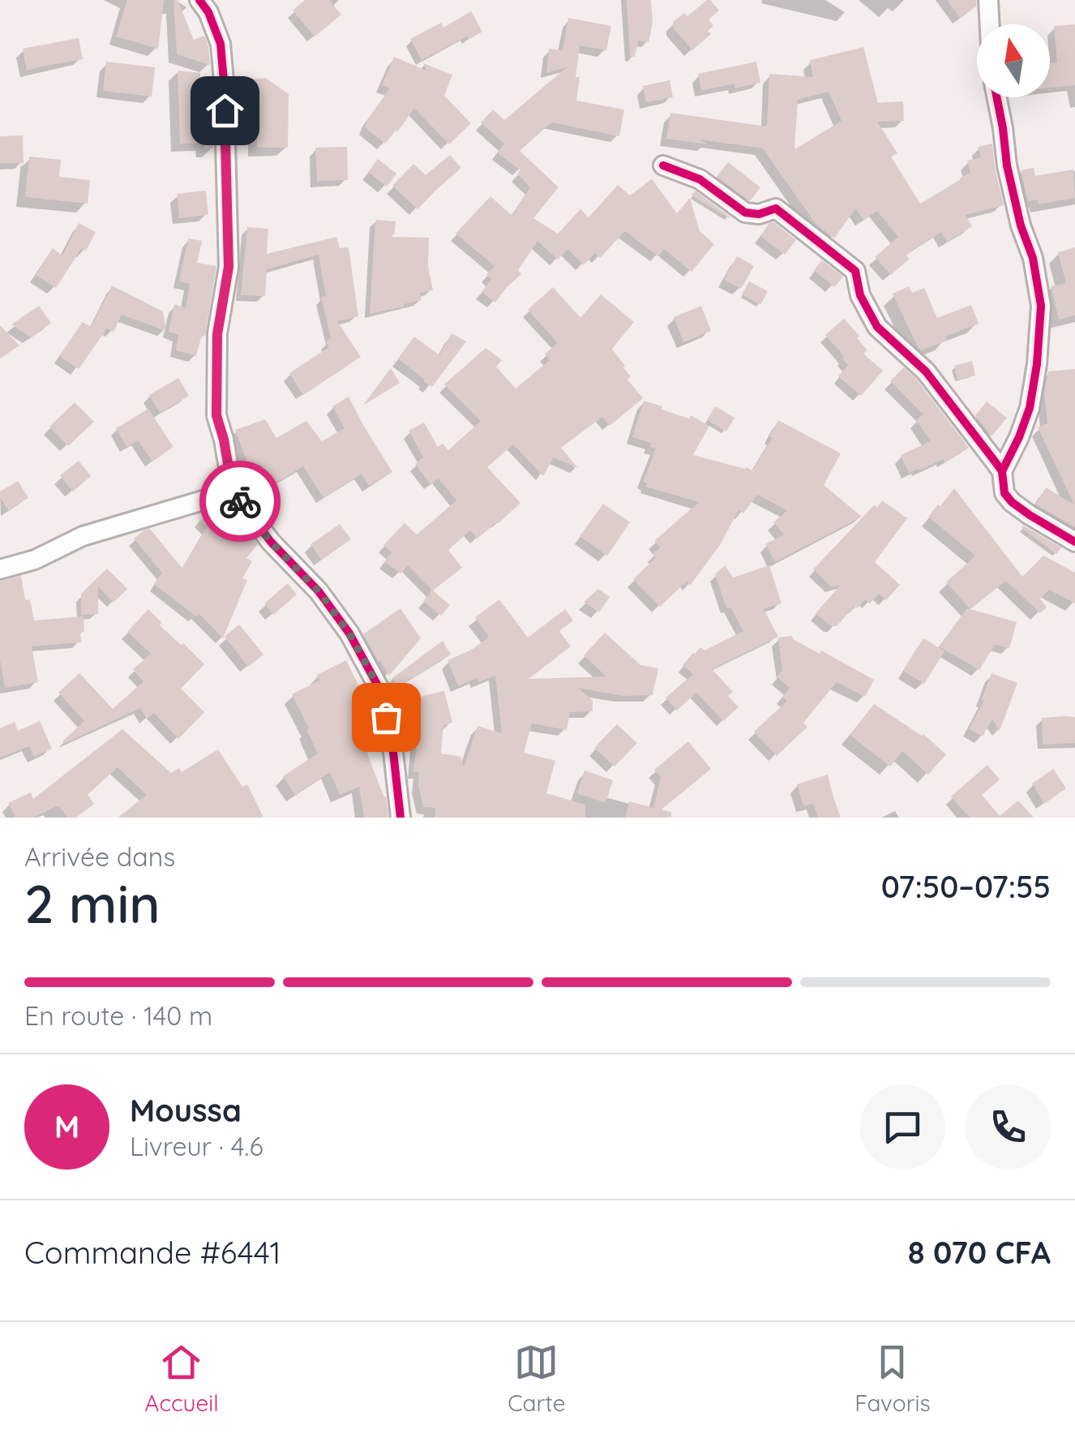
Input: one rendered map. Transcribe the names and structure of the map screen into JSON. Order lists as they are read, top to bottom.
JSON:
{
  "north": "top",
  "page": {
    "heading": ["2 min", "Arrivée dans", "07:50–07:55"],
    "panel": [
      "Moussa",
      "Livreur · 4.6",
      "Commande #6441",
      "8 070 CFA"
    ],
    "bar": "En route · 140 m",
    "round": "M",
    "tabs": ["Accueil", "Carte", "Favoris"]
  }
}
